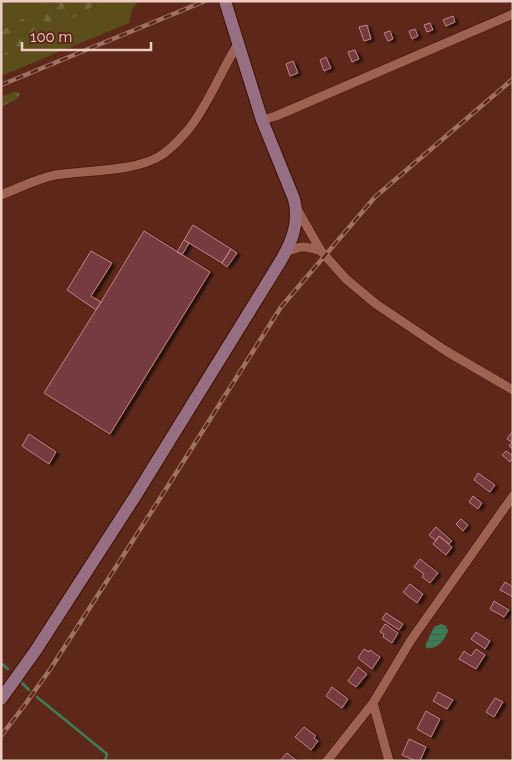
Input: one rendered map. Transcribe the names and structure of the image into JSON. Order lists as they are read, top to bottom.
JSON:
{
  "scale_bar": "100 m"
}
